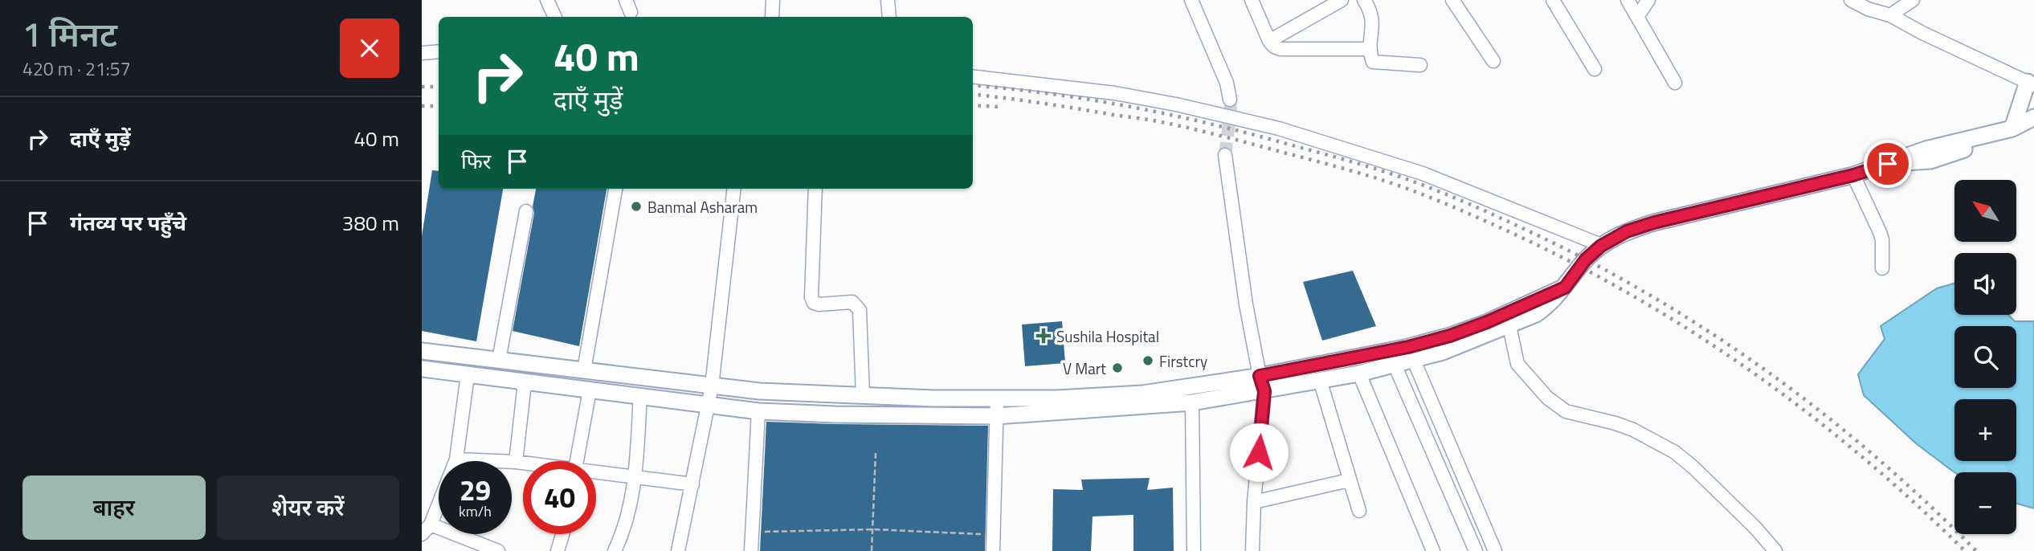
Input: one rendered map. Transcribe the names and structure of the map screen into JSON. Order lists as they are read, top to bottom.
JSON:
{
  "places": {
    "other": ["Banmal Asharam", "Firstcry", "V Mart"],
    "health": ["Sushila Hospital"]
  },
  "north": "top left",
  "page": {
    "heading": ["1 मिनट", "420 m · 21:57"],
    "turn": ["40 m", "दाएँ मुड़ें"],
    "list": [
      {
        "name": "दाएँ मुड़ें",
        "value": "40 m"
      },
      {
        "name": "गंतव्य पर पहुँचे",
        "value": "380 m"
      }
    ],
    "then": "फिर",
    "map_buttons": ["+", "−"],
    "speed": "29 km/h",
    "limit": "40",
    "buttons": ["बाहर", "शेयर करें"]
  }
}
